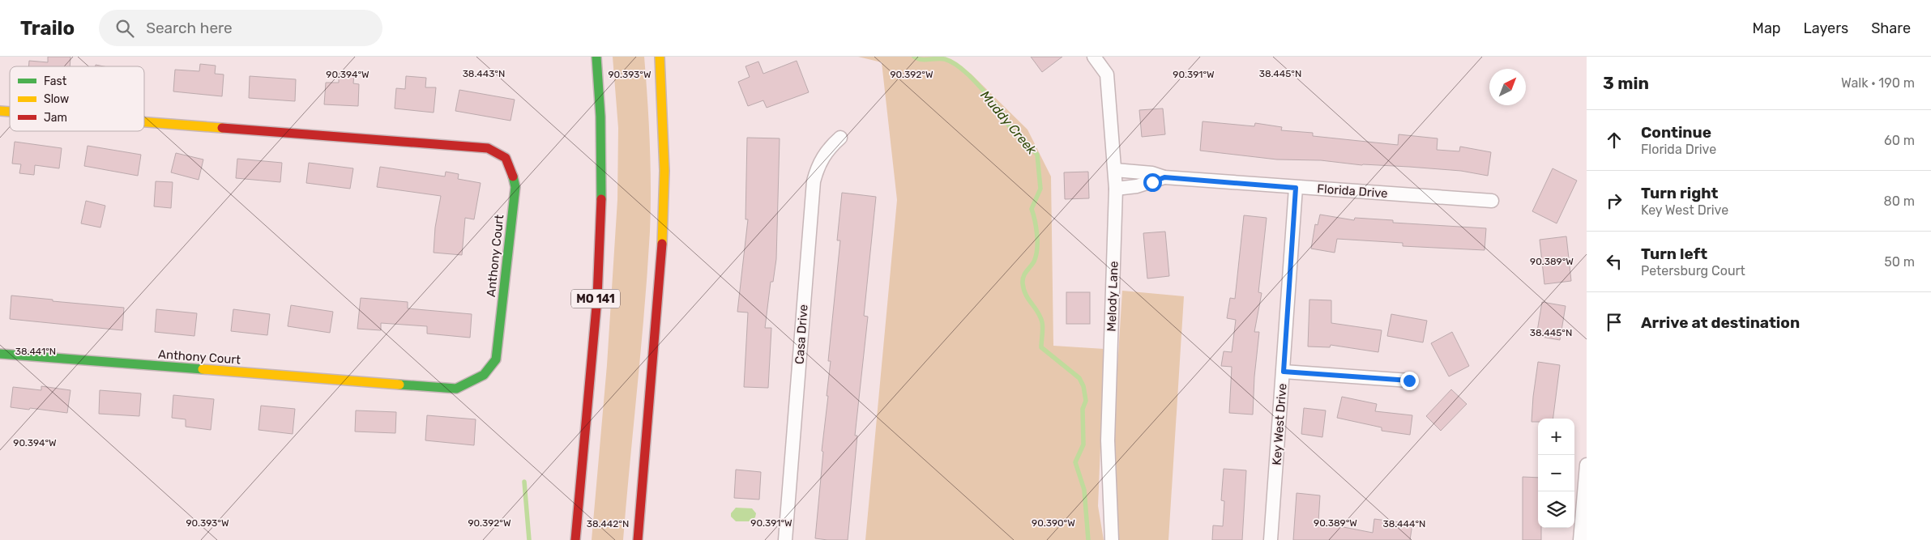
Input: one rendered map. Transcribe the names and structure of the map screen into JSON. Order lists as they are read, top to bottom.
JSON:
{
  "streets": {
    "main road": ["Anthony Court", "MO 141"],
    "street": [
      "Florida Drive",
      "Melody Lane",
      "Casa Drive",
      "Key West Drive"
    ]
  },
  "crossings": [
    ["Florida Drive", "Melody Lane"],
    ["Florida Drive", "Key West Drive"]
  ],
  "water": ["Muddy Creek"],
  "legend": ["Fast", "Slow", "Jam"],
  "north": "top right",
  "page": {
    "header": "Trailo",
    "search": "Search here",
    "nav": ["Map", "Layers", "Share"],
    "heading": ["3 min", "Walk · 190 m"],
    "list": [
      ["Continue", "Florida Drive", "60 m"],
      ["Turn right", "Key West Drive", "80 m"],
      ["Turn left", "Petersburg Court", "50 m"],
      "Arrive at destination"
    ],
    "map_buttons": ["+", "−"]
  },
  "coordinates": [
    "38.443°N",
    "38.445°N",
    "90.394°W",
    "90.393°W",
    "90.392°W",
    "90.391°W",
    "90.389°W",
    "38.441°N",
    "90.390°W",
    "38.442°N",
    "38.444°N"
  ]
}
